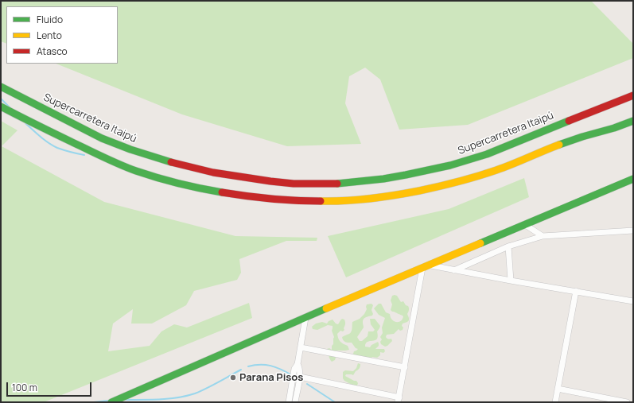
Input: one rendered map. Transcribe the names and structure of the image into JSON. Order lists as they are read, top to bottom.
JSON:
{
  "streets": {
    "main road": ["Supercarretera Itaipú"]
  },
  "places": ["Parana Pisos"],
  "legend": ["Fluido", "Lento", "Atasco"],
  "scale_bar": "100 m"
}
